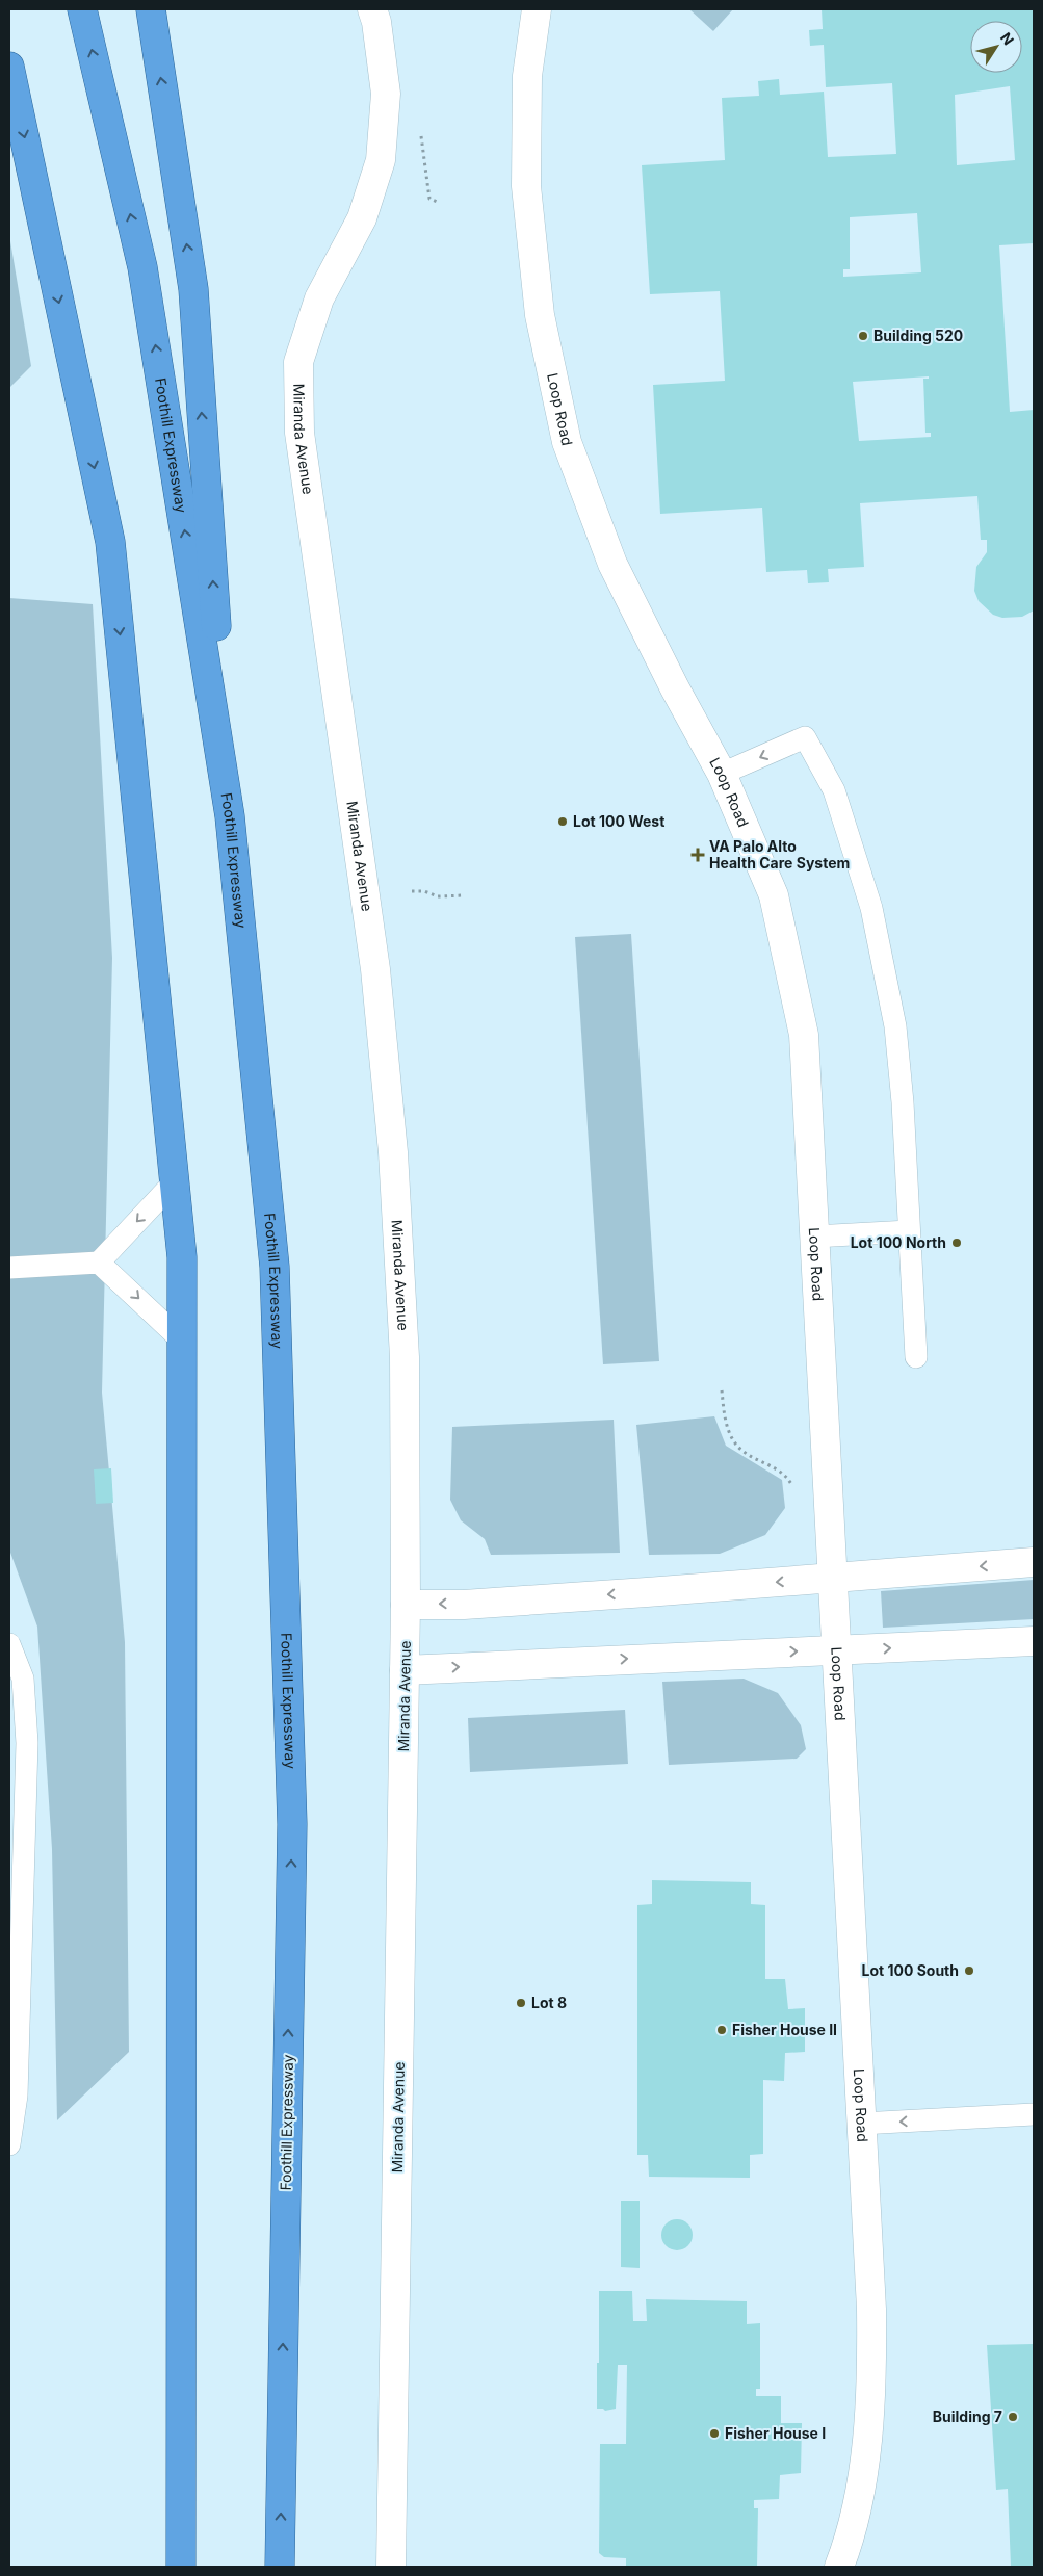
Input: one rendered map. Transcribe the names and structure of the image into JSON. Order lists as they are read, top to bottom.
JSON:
{
  "streets": {
    "highway": ["Foothill Expressway"],
    "street": ["Loop Road", "Miranda Avenue"]
  },
  "places": {
    "other": [
      "Building 520",
      "Lot 100 West",
      "Lot 100 North",
      "Lot 100 South",
      "Lot 8",
      "Fisher House II",
      "Building 7",
      "Fisher House I"
    ],
    "health": ["VA Palo Alto Health Care System"]
  },
  "north": "top right"
}
